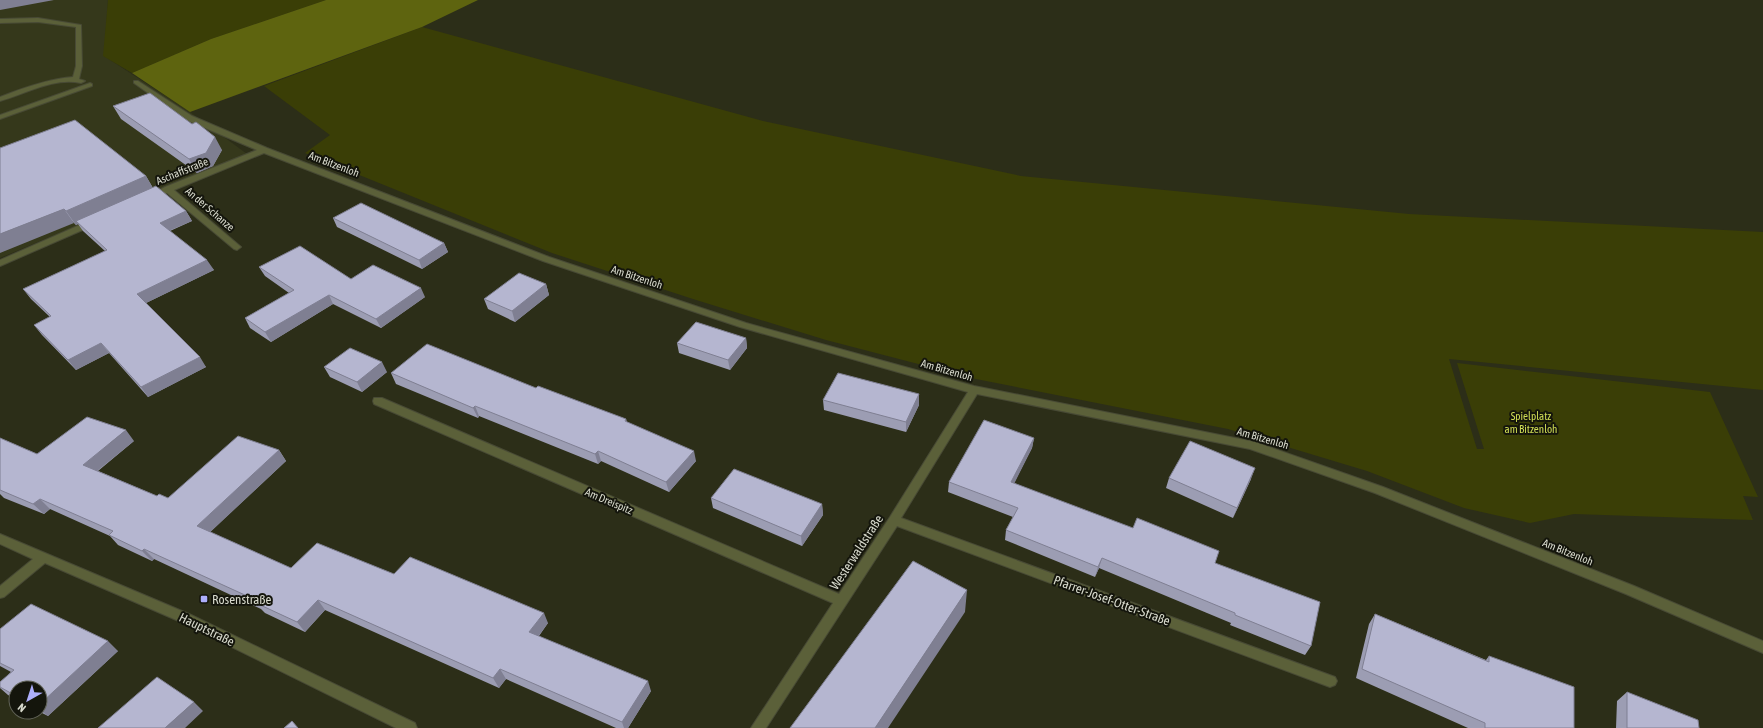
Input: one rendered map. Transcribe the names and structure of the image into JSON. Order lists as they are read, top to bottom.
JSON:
{
  "streets": {
    "street": [
      "Am Bitzenloh",
      "Aschaffstraße",
      "An der Schanze",
      "Am Dreispitz",
      "Westerwaldstraße",
      "Pfarrer-Josef-Otter-Straße",
      "Hauptstraße"
    ]
  },
  "crossings": [
    ["Am Bitzenloh", "Aschaffstraße"],
    ["Am Bitzenloh", "Westerwaldstraße"],
    ["Aschaffstraße", "An der Schanze"],
    ["Am Dreispitz", "Westerwaldstraße"],
    ["Westerwaldstraße", "Pfarrer-Josef-Otter-Straße"]
  ],
  "parks": ["Spielplatz am Bitzenloh"],
  "places": {
    "transit": ["Rosenstraße"]
  },
  "north": "bottom left"
}
